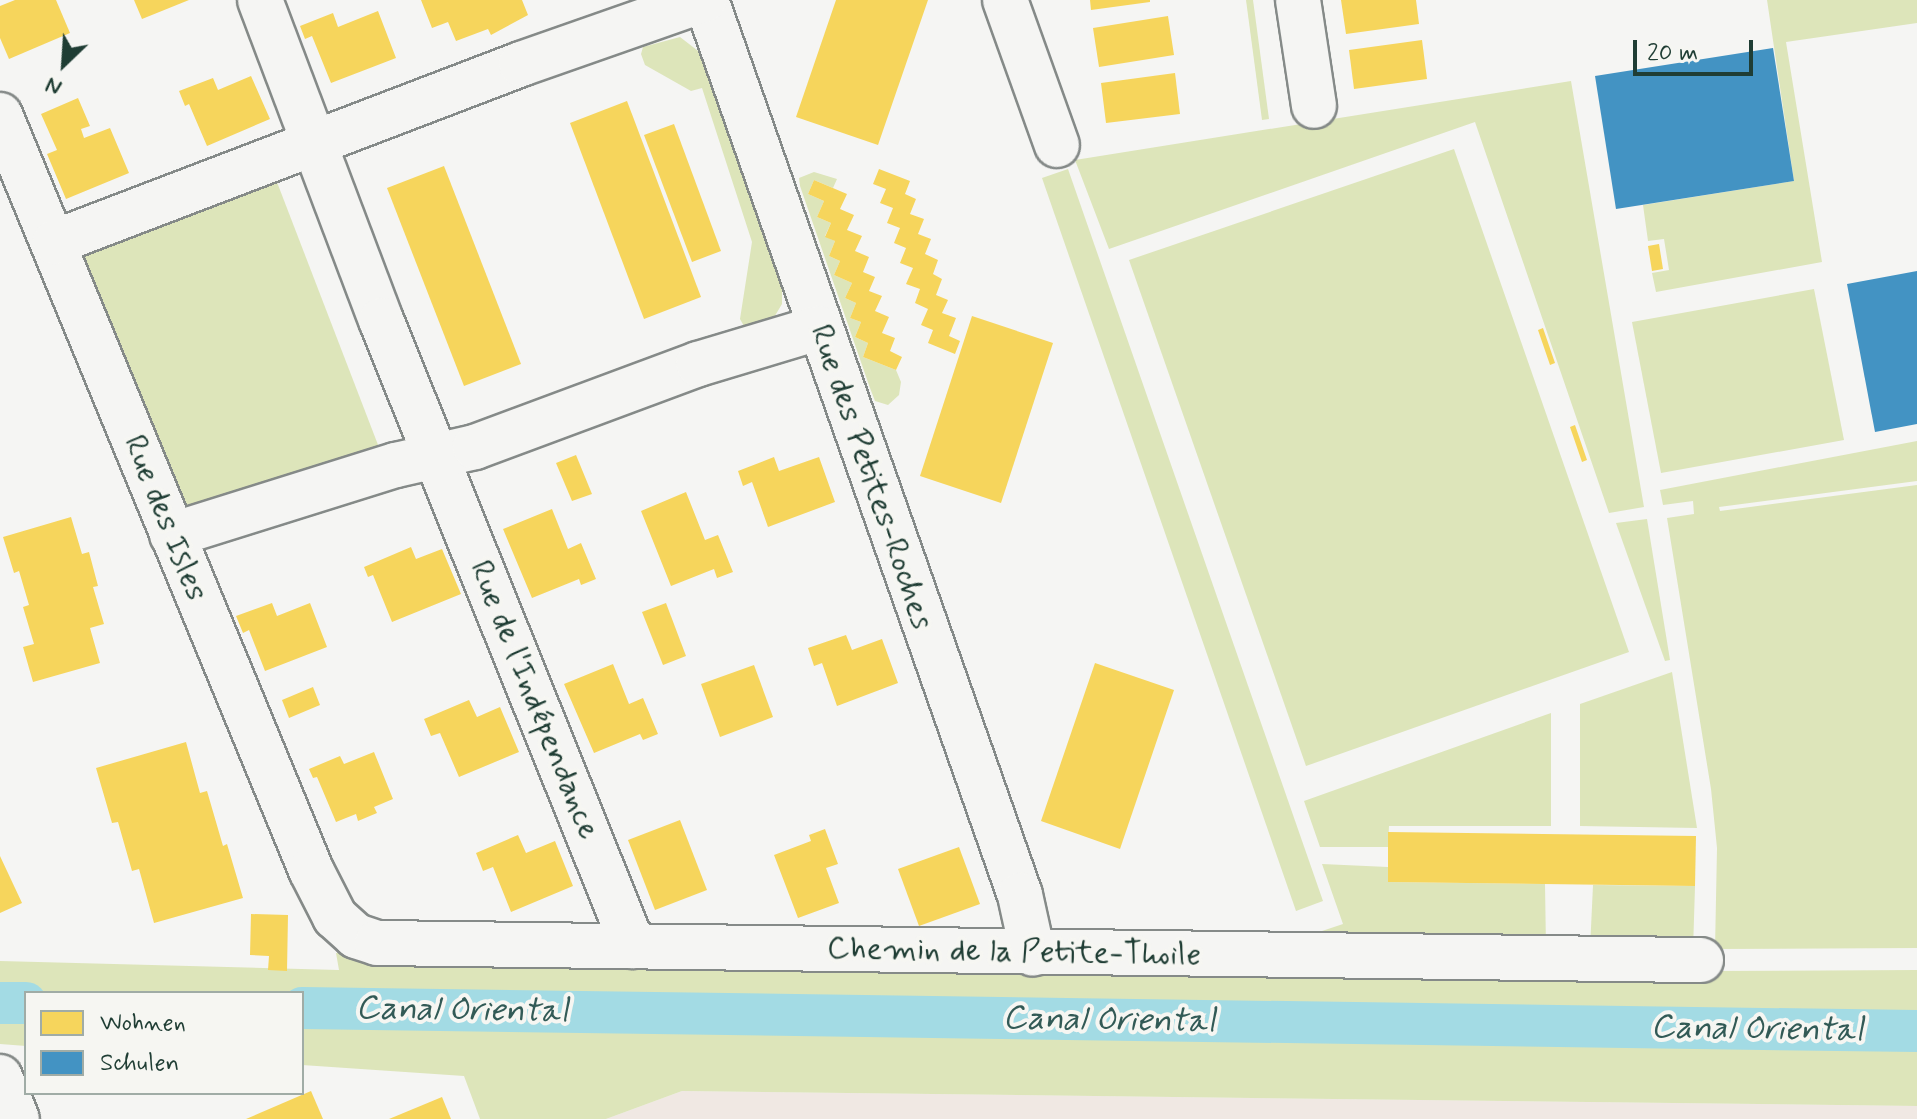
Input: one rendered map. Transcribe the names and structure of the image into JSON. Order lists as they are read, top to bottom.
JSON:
{
  "streets": {
    "street": [
      "Rue des Petites-Roches",
      "Rue des Isles",
      "Rue de l'Indépendance",
      "Chemin de la Petite-Thoile"
    ]
  },
  "crossings": [
    ["Rue des Petites-Roches", "Chemin de la Petite-Thoile"],
    ["Rue des Isles", "Chemin de la Petite-Thoile"],
    ["Rue de l'Indépendance", "Chemin de la Petite-Thoile"]
  ],
  "water": ["Canal Oriental"],
  "legend": ["Wohnen", "Schulen"],
  "scale_bar": "20 m",
  "north": "bottom left"
}
